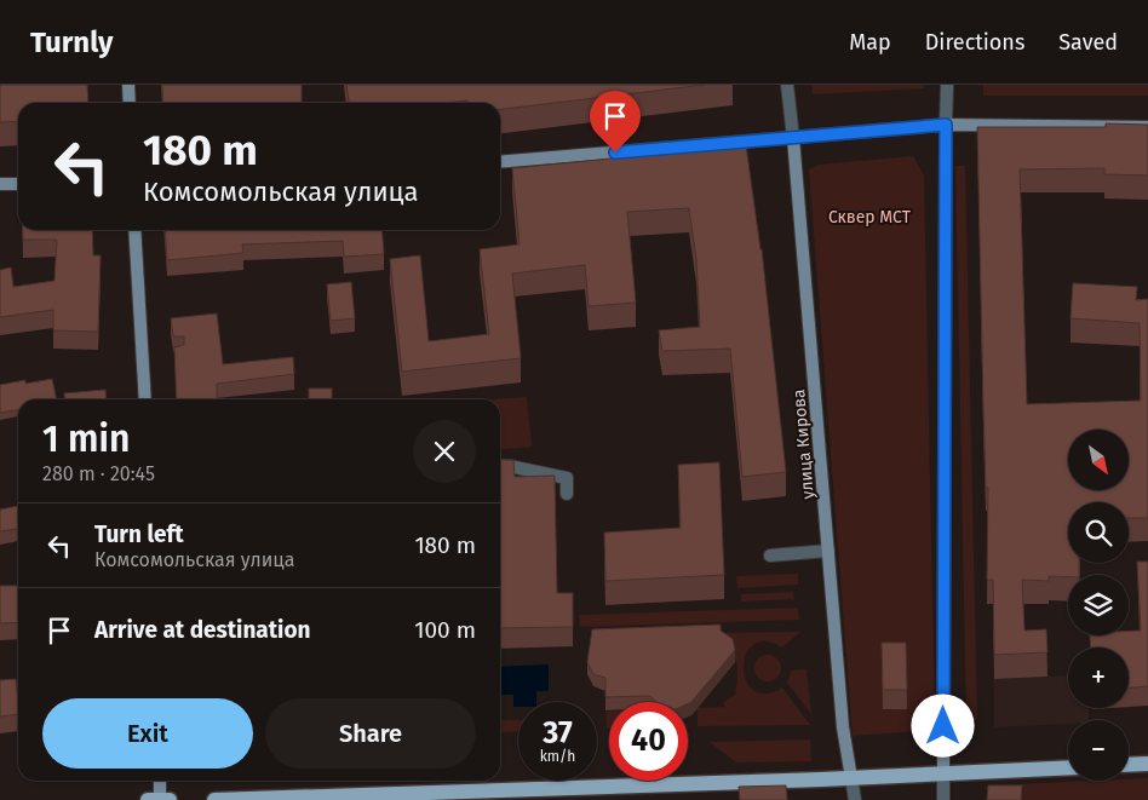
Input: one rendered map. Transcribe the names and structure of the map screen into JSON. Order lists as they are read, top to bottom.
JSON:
{
  "streets": {
    "street": ["улица Кирова"]
  },
  "parks": ["Сквер МСТ"],
  "north": "bottom right",
  "page": {
    "header": "Turnly",
    "nav": ["Map", "Directions", "Saved"],
    "turn": ["180 m", "Комсомольская улица"],
    "heading": ["1 min", "280 m · 20:45"],
    "map_buttons": ["+", "−"],
    "list": [
      {
        "name": "Turn left",
        "note": "Комсомольская улица",
        "value": "180 m"
      },
      {
        "name": "Arrive at destination",
        "value": "100 m"
      }
    ],
    "buttons": ["Exit", "Share"],
    "speed": "37 km/h",
    "limit": "40"
  }
}
